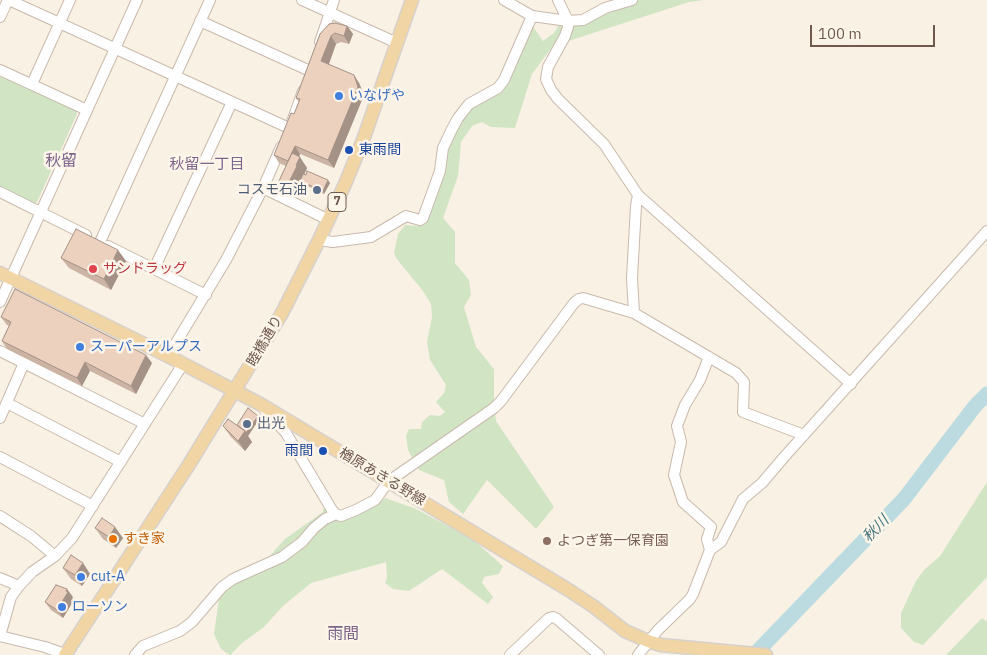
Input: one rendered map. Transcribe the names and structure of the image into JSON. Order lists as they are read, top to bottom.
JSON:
{
  "streets": {
    "main road": ["7", "睦橋通り", "楢原あきる野線"]
  },
  "crossings": [
    ["睦橋通り", "楢原あきる野線"]
  ],
  "districts": ["秋留", "秋留一丁目", "雨間"],
  "water": ["秋川"],
  "places": [
    "いなげや",
    "東雨間",
    "コスモ石油",
    "サンドラッグ",
    "スーパーアルプス",
    "出光",
    "雨間",
    "すき家",
    "よつぎ第一保育園",
    "cut-A",
    "ローソン"
  ],
  "scale_bar": "100 m"
}
